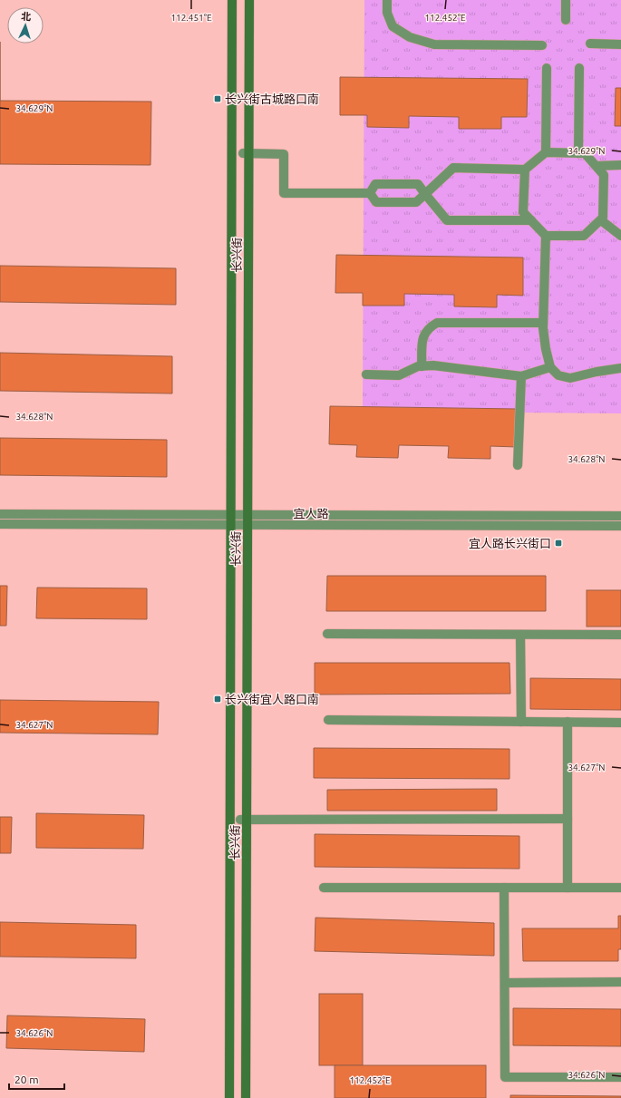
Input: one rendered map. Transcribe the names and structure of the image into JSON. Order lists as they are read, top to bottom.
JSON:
{
  "streets": {
    "main road": ["长兴街"],
    "street": ["宜人路"]
  },
  "crossings": [
    ["长兴街", "宜人路"]
  ],
  "places": {
    "transit": ["长兴街古城路口南", "宜人路长兴街口", "长兴街宜人路口南"]
  },
  "scale_bar": "20 m",
  "north": "top",
  "coordinates": [
    "112.451°E",
    "112.452°E",
    "34.629°N",
    "34.628°N",
    "34.627°N",
    "34.626°N"
  ]
}
